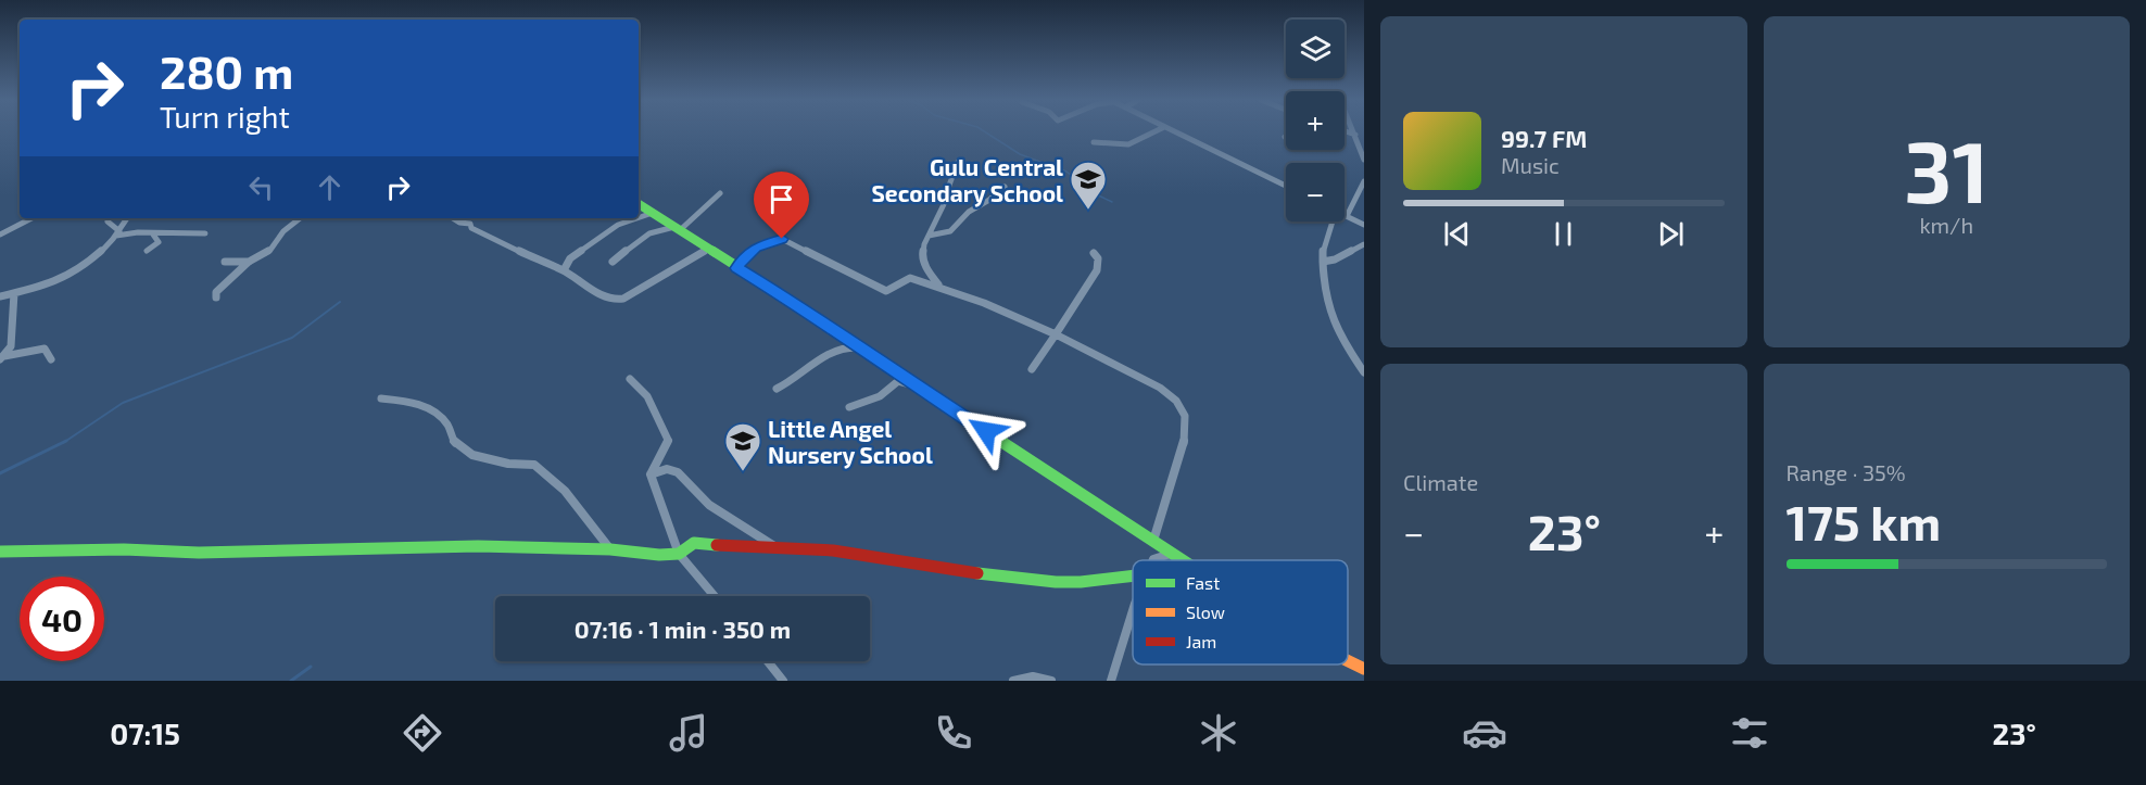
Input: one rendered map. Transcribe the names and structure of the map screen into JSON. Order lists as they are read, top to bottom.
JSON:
{
  "places": {
    "school or university": ["Gulu Central Secondary School", "Little Angel Nursery School"]
  },
  "legend": ["Fast", "Slow", "Jam"],
  "page": {
    "tile": [
      ["31", "km/h"],
      "Climate",
      ["Range · 35%", "175 km"]
    ],
    "map_buttons": ["+", "−"],
    "turn": ["280 m", "Turn right"],
    "song": ["99.7 FM", "Music"],
    "heat": ["−", "23°", "+"],
    "limit": "40",
    "trip": "07:16 · 1 min · 350 m",
    "tabs": ["07:15", "23°"]
  }
}
